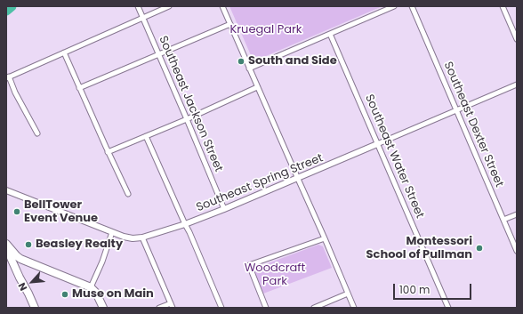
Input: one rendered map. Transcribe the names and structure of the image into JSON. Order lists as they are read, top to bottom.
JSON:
{
  "streets": {
    "street": [
      "Southeast Jackson Street",
      "Southeast Dexter Street",
      "Southeast Water Street",
      "Southeast Spring Street"
    ]
  },
  "crossings": [
    ["Southeast Jackson Street", "Southeast Spring Street"],
    ["Southeast Dexter Street", "Southeast Spring Street"],
    ["Southeast Water Street", "Southeast Spring Street"]
  ],
  "parks": ["Kruegal Park", "Woodcraft Park"],
  "places": [
    "South and Side",
    "BellTower Event Venue",
    "Beasley Realty",
    "Montessori School of Pullman",
    "Muse on Main"
  ],
  "scale_bar": "100 m",
  "north": "bottom left"
}
